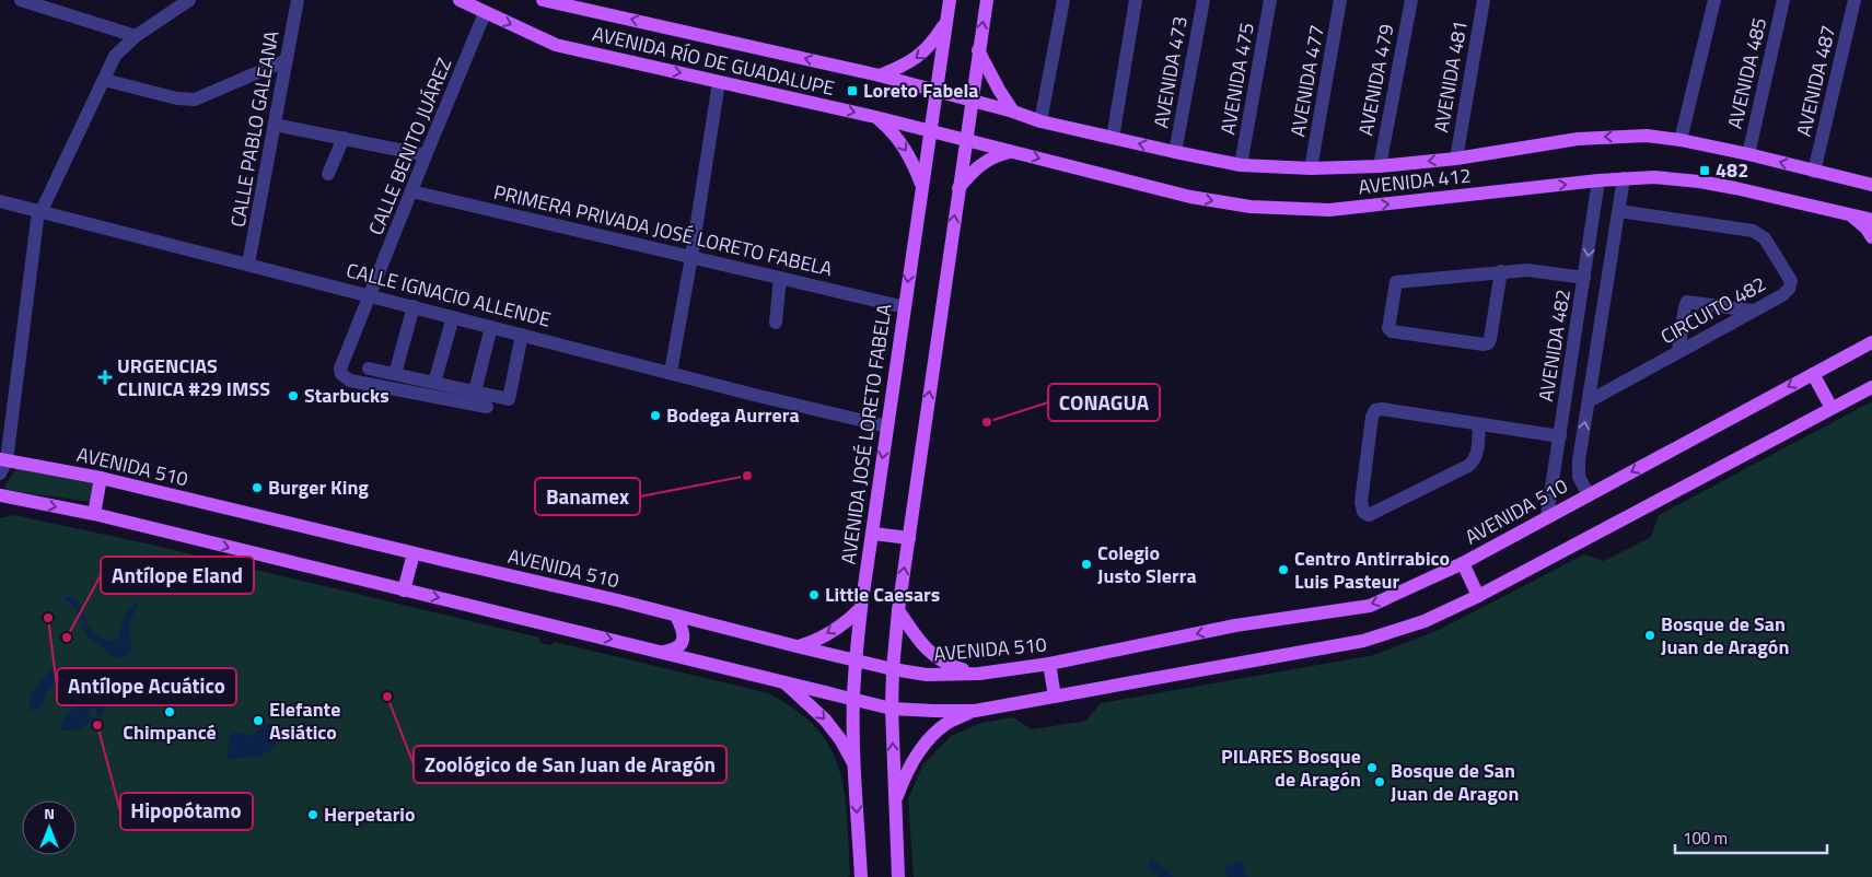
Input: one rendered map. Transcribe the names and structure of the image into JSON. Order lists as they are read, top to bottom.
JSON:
{
  "streets": {
    "main road": [
      "AVENIDA RÍO DE GUADALUPE",
      "AVENIDA 412",
      "AVENIDA JOSÉ LORETO FABELA",
      "AVENIDA 510"
    ],
    "street": [
      "AVENIDA 473",
      "AVENIDA 485",
      "AVENIDA 481",
      "AVENIDA 475",
      "AVENIDA 479",
      "AVENIDA 477",
      "AVENIDA 487",
      "CALLE PABLO GALEANA",
      "CALLE BENITO JUÁREZ",
      "PRIMERA PRIVADA JOSÉ LORETO FABELA",
      "CALLE IGNACIO ALLENDE",
      "CIRCUITO 482",
      "AVENIDA 482"
    ]
  },
  "crossings": [
    ["AVENIDA RÍO DE GUADALUPE", "CALLE BENITO JUÁREZ"],
    ["AVENIDA RÍO DE GUADALUPE", "AVENIDA 412"],
    ["AVENIDA RÍO DE GUADALUPE", "AVENIDA JOSÉ LORETO FABELA"],
    ["AVENIDA 473", "AVENIDA 412"],
    ["AVENIDA 485", "AVENIDA 412"],
    ["AVENIDA 481", "AVENIDA 412"],
    ["AVENIDA 475", "AVENIDA 412"],
    ["AVENIDA 479", "AVENIDA 412"],
    ["AVENIDA 477", "AVENIDA 412"],
    ["AVENIDA 487", "AVENIDA 412"],
    ["CALLE PABLO GALEANA", "CALLE IGNACIO ALLENDE"],
    ["CALLE BENITO JUÁREZ", "PRIMERA PRIVADA JOSÉ LORETO FABELA"],
    ["CALLE BENITO JUÁREZ", "CALLE IGNACIO ALLENDE"],
    ["AVENIDA 412", "AVENIDA 482"],
    ["PRIMERA PRIVADA JOSÉ LORETO FABELA", "AVENIDA JOSÉ LORETO FABELA"],
    ["CALLE IGNACIO ALLENDE", "AVENIDA JOSÉ LORETO FABELA"],
    ["AVENIDA 482", "AVENIDA 510"],
    ["AVENIDA JOSÉ LORETO FABELA", "AVENIDA 510"]
  ],
  "places": {
    "transit": ["Loreto Fabela", "482"],
    "health": ["URGENCIAS CLINICA #29 IMSS"],
    "other": [
      "Starbucks",
      "Bodega Aurrera",
      "CONAGUA",
      "Banamex",
      "Burger King",
      "Colegio Justo SIerra",
      "Centro Antirrabico Luis Pasteur",
      "Little Caesars",
      "Antílope Acuático",
      "Bosque de San Juan de Aragón",
      "Antílope Eland",
      "Zoológico de San Juan de Aragón",
      "Chimpancé",
      "Elefante Asiático",
      "Hipopótamo",
      "PILARES Bosque de Aragón",
      "Bosque de San Juan de Aragon",
      "Herpetario"
    ]
  },
  "scale_bar": "100 m",
  "north": "top"
}
